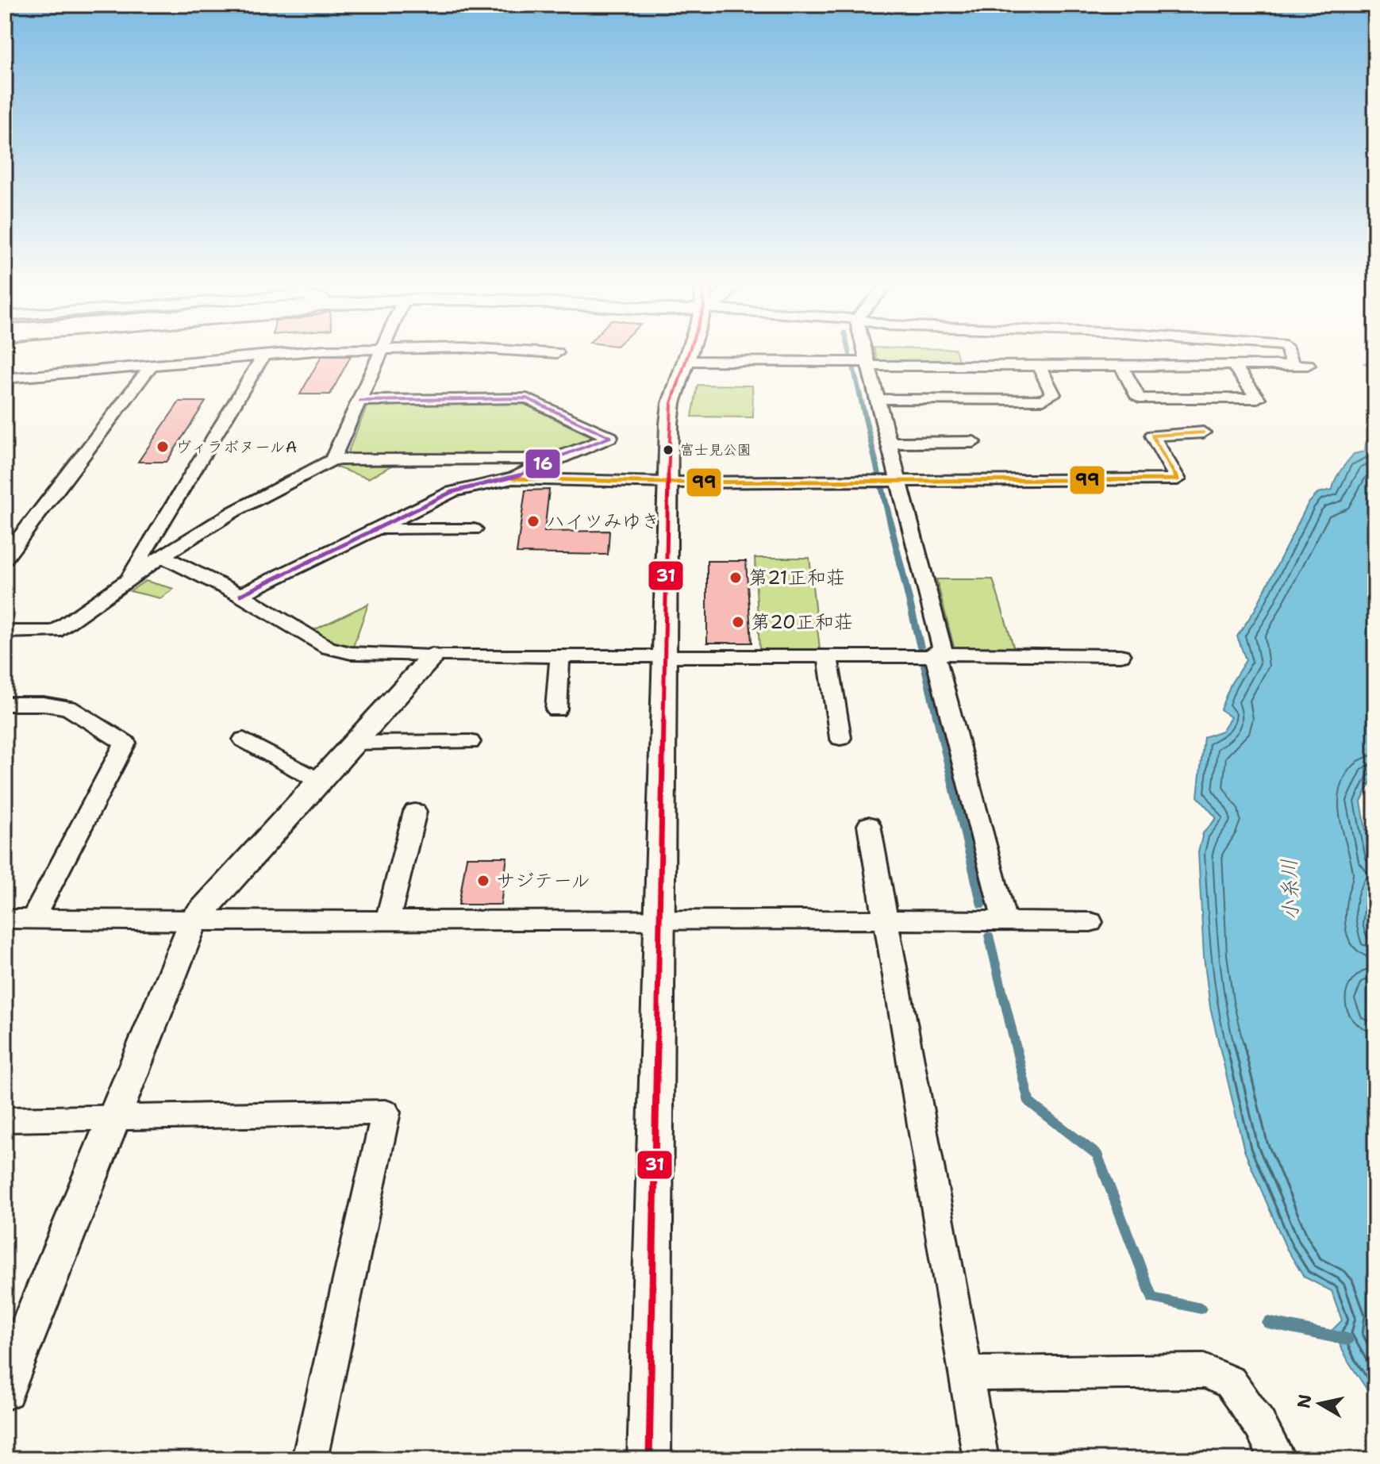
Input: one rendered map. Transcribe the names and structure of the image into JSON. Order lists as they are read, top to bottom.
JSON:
{
  "water": ["小糸川"],
  "places": [
    "ヴィラボヌールA",
    "富士見公園",
    "ハイツみゆき",
    "第21正和荘",
    "第20正和荘",
    "サジテール"
  ],
  "lines": ["transit line 31", "transit line 16", "transit line 99"],
  "north": "left"
}
